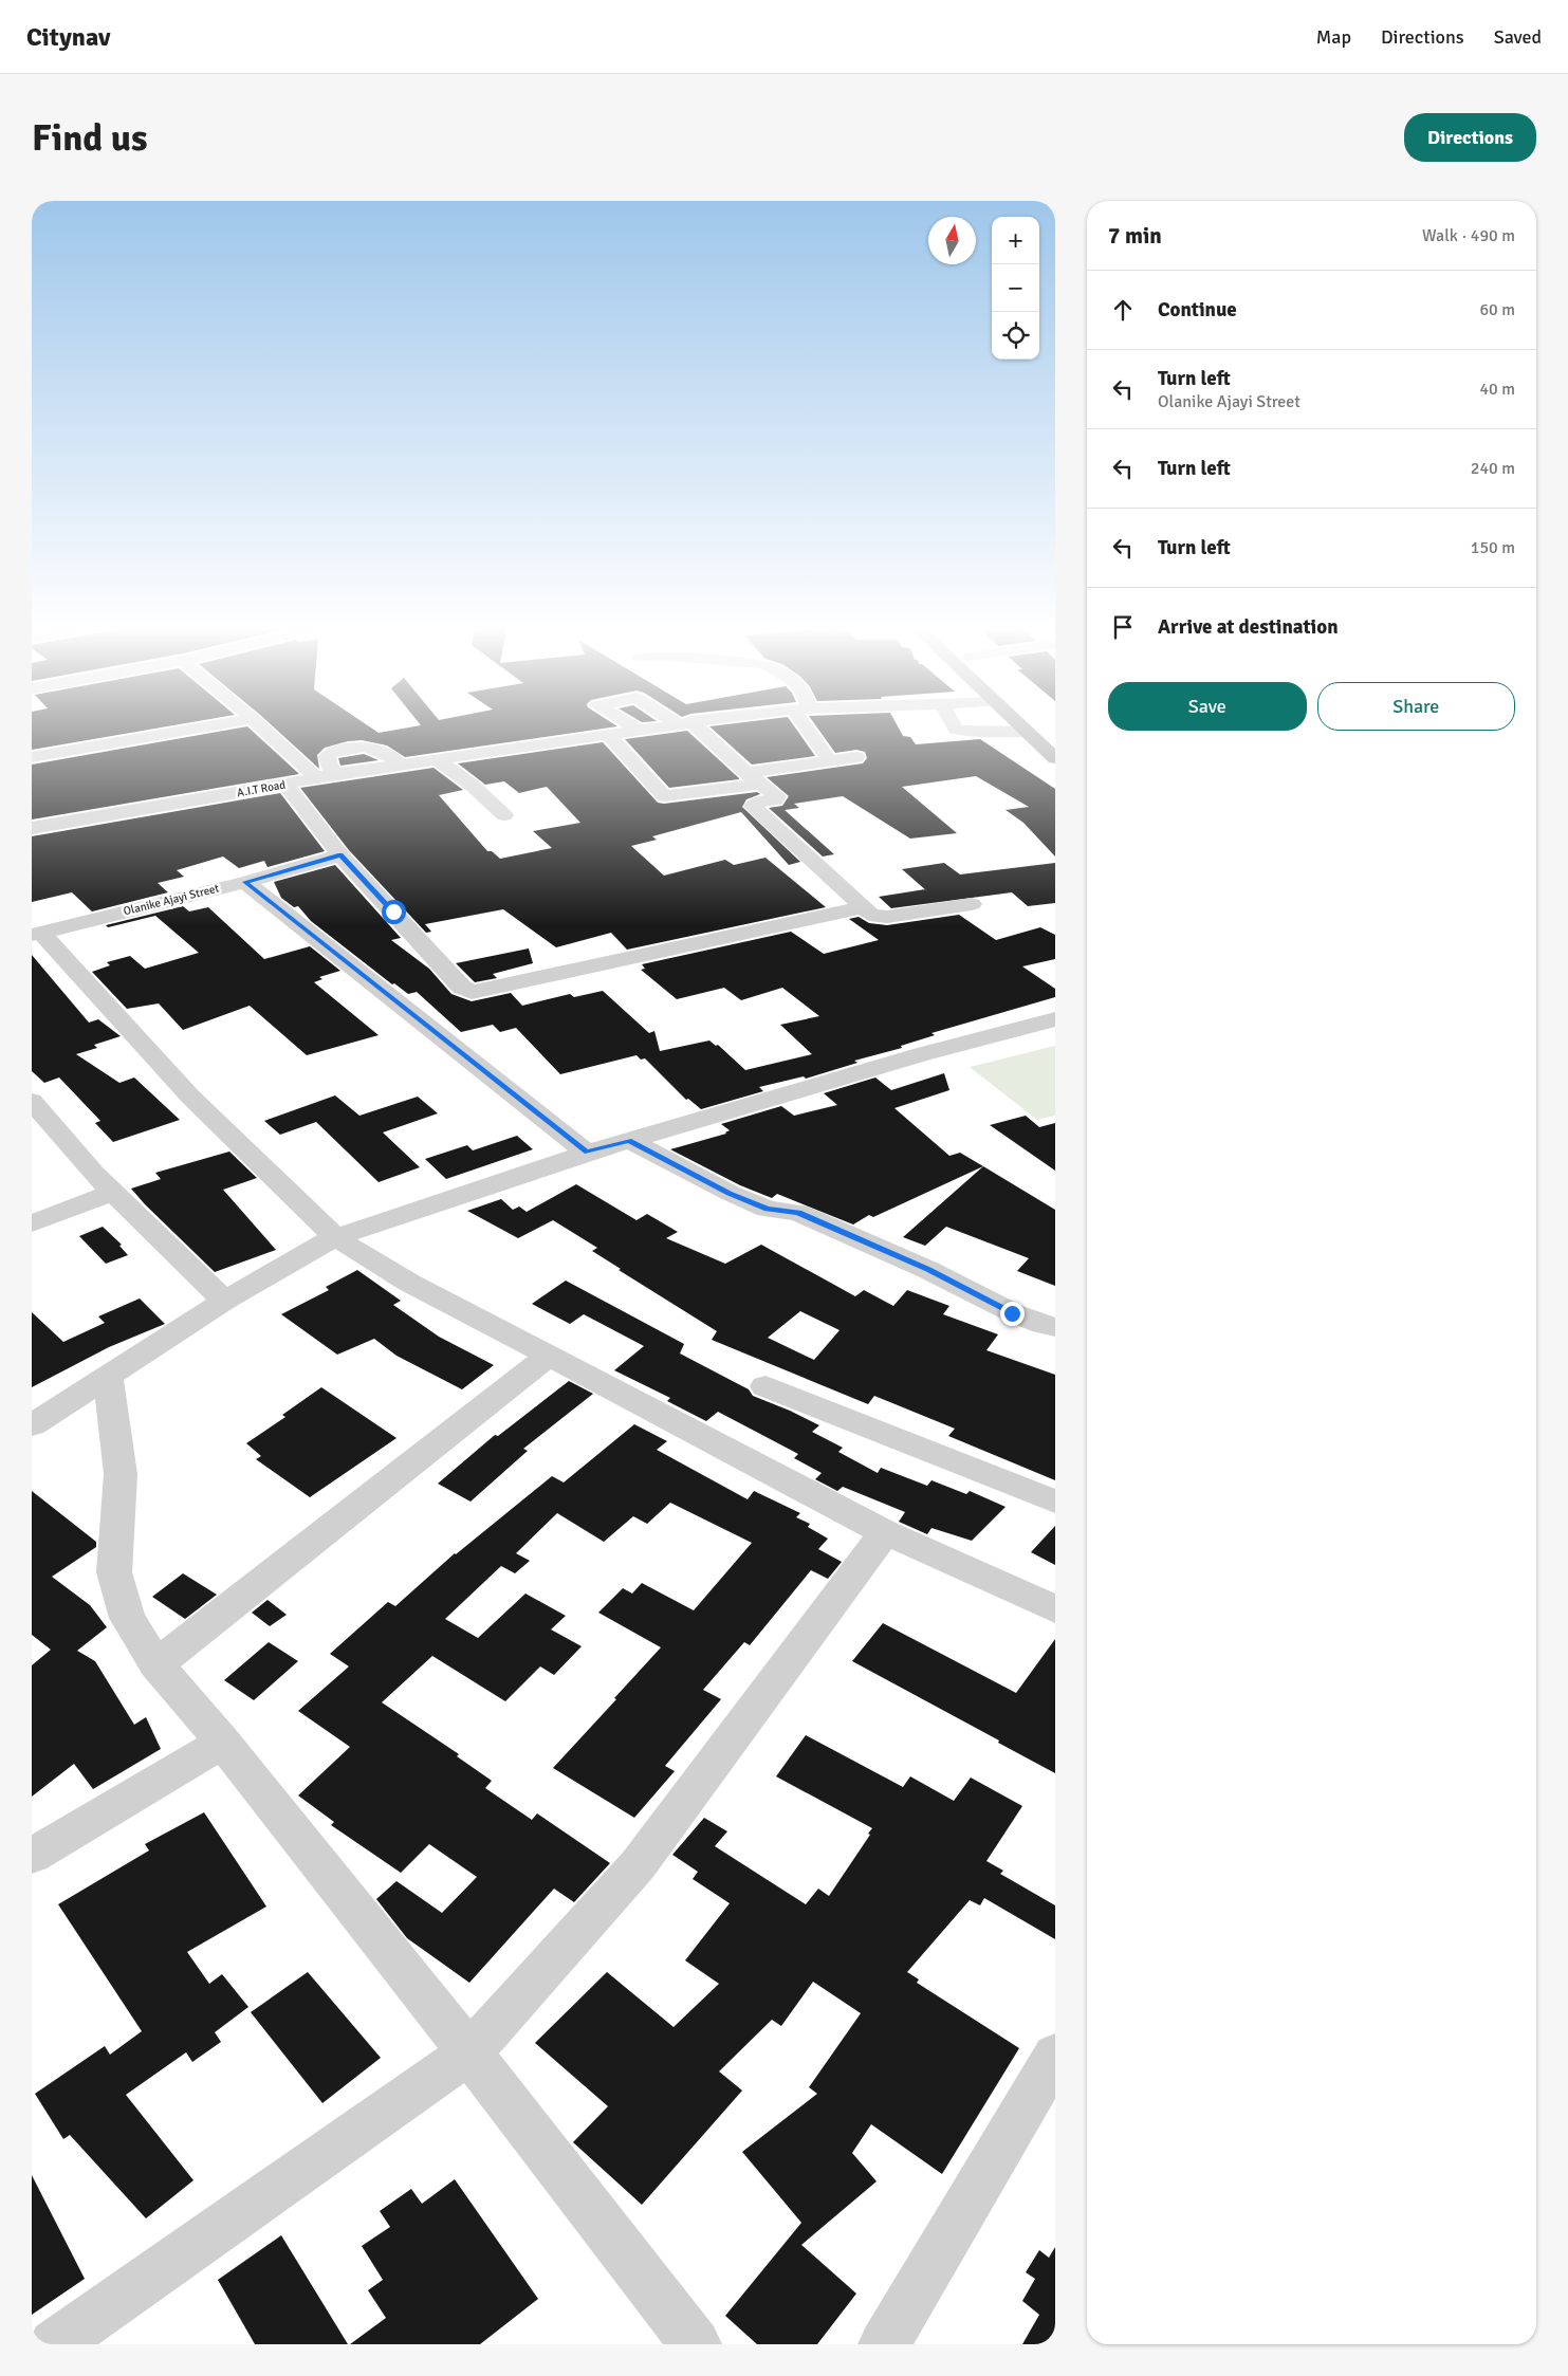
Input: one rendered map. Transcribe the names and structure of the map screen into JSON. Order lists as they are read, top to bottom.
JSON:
{
  "streets": {
    "street": ["A.I.T Road", "Olanike Ajayi Street"]
  },
  "north": "top",
  "page": {
    "header": "Citynav",
    "nav": ["Map", "Directions", "Saved"],
    "buttons": [
      "Directions",
      ["Save", "Share"]
    ],
    "title": "Find us",
    "heading": ["7 min", "Walk · 490 m"],
    "map_buttons": ["+", "−"],
    "list": [
      ["Continue", "60 m"],
      ["Turn left", "Olanike Ajayi Street", "40 m"],
      ["Turn left", "240 m"],
      ["Turn left", "150 m"],
      "Arrive at destination"
    ]
  }
}
